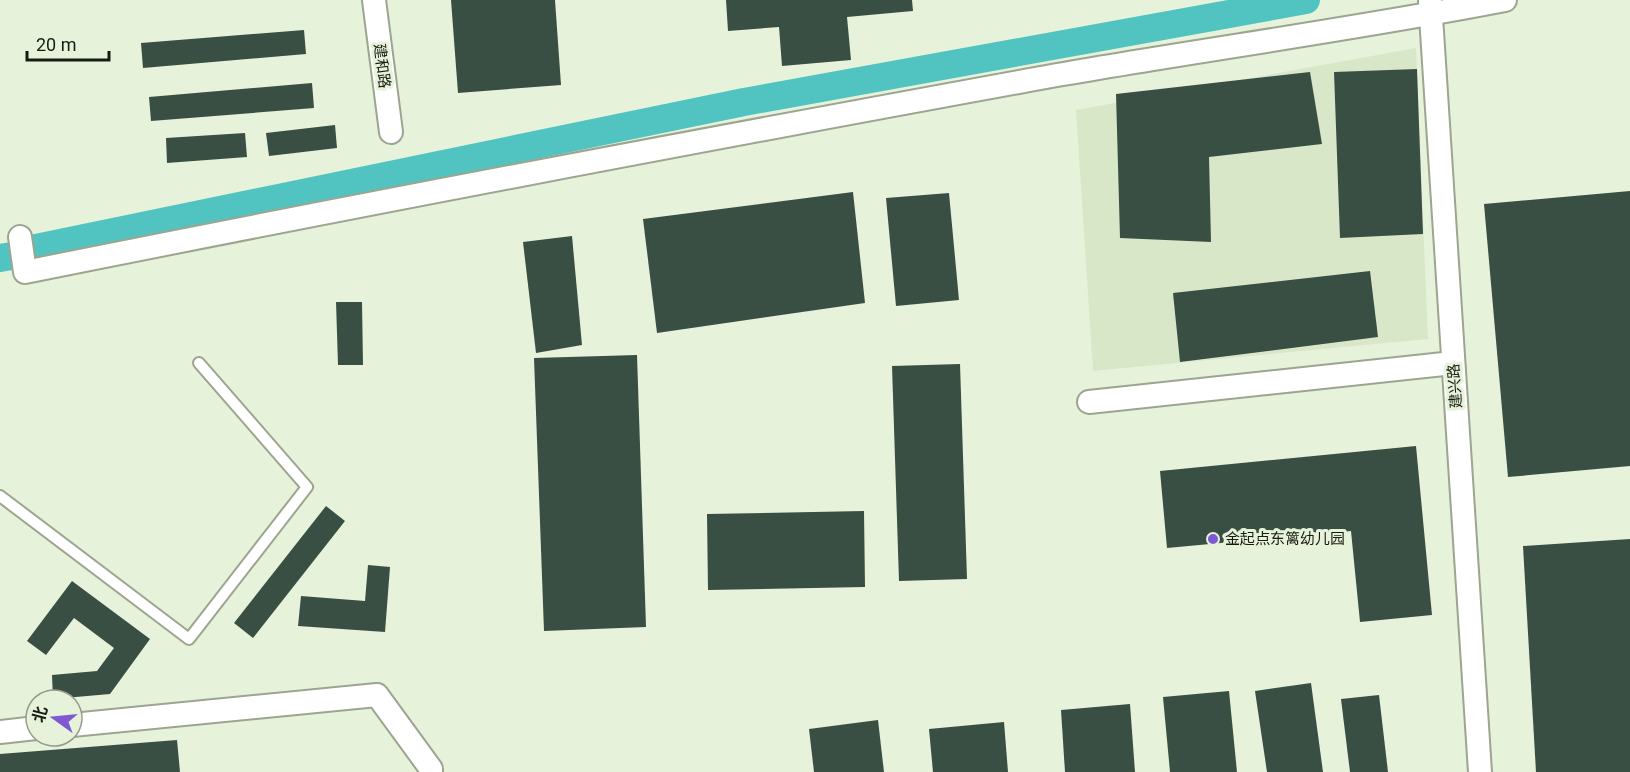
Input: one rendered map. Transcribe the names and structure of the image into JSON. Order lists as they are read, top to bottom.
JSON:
{
  "streets": {
    "street": ["建和路", "建兴路"]
  },
  "places": ["金起点东篱幼儿园"],
  "scale_bar": "20 m",
  "north": "left"
}
